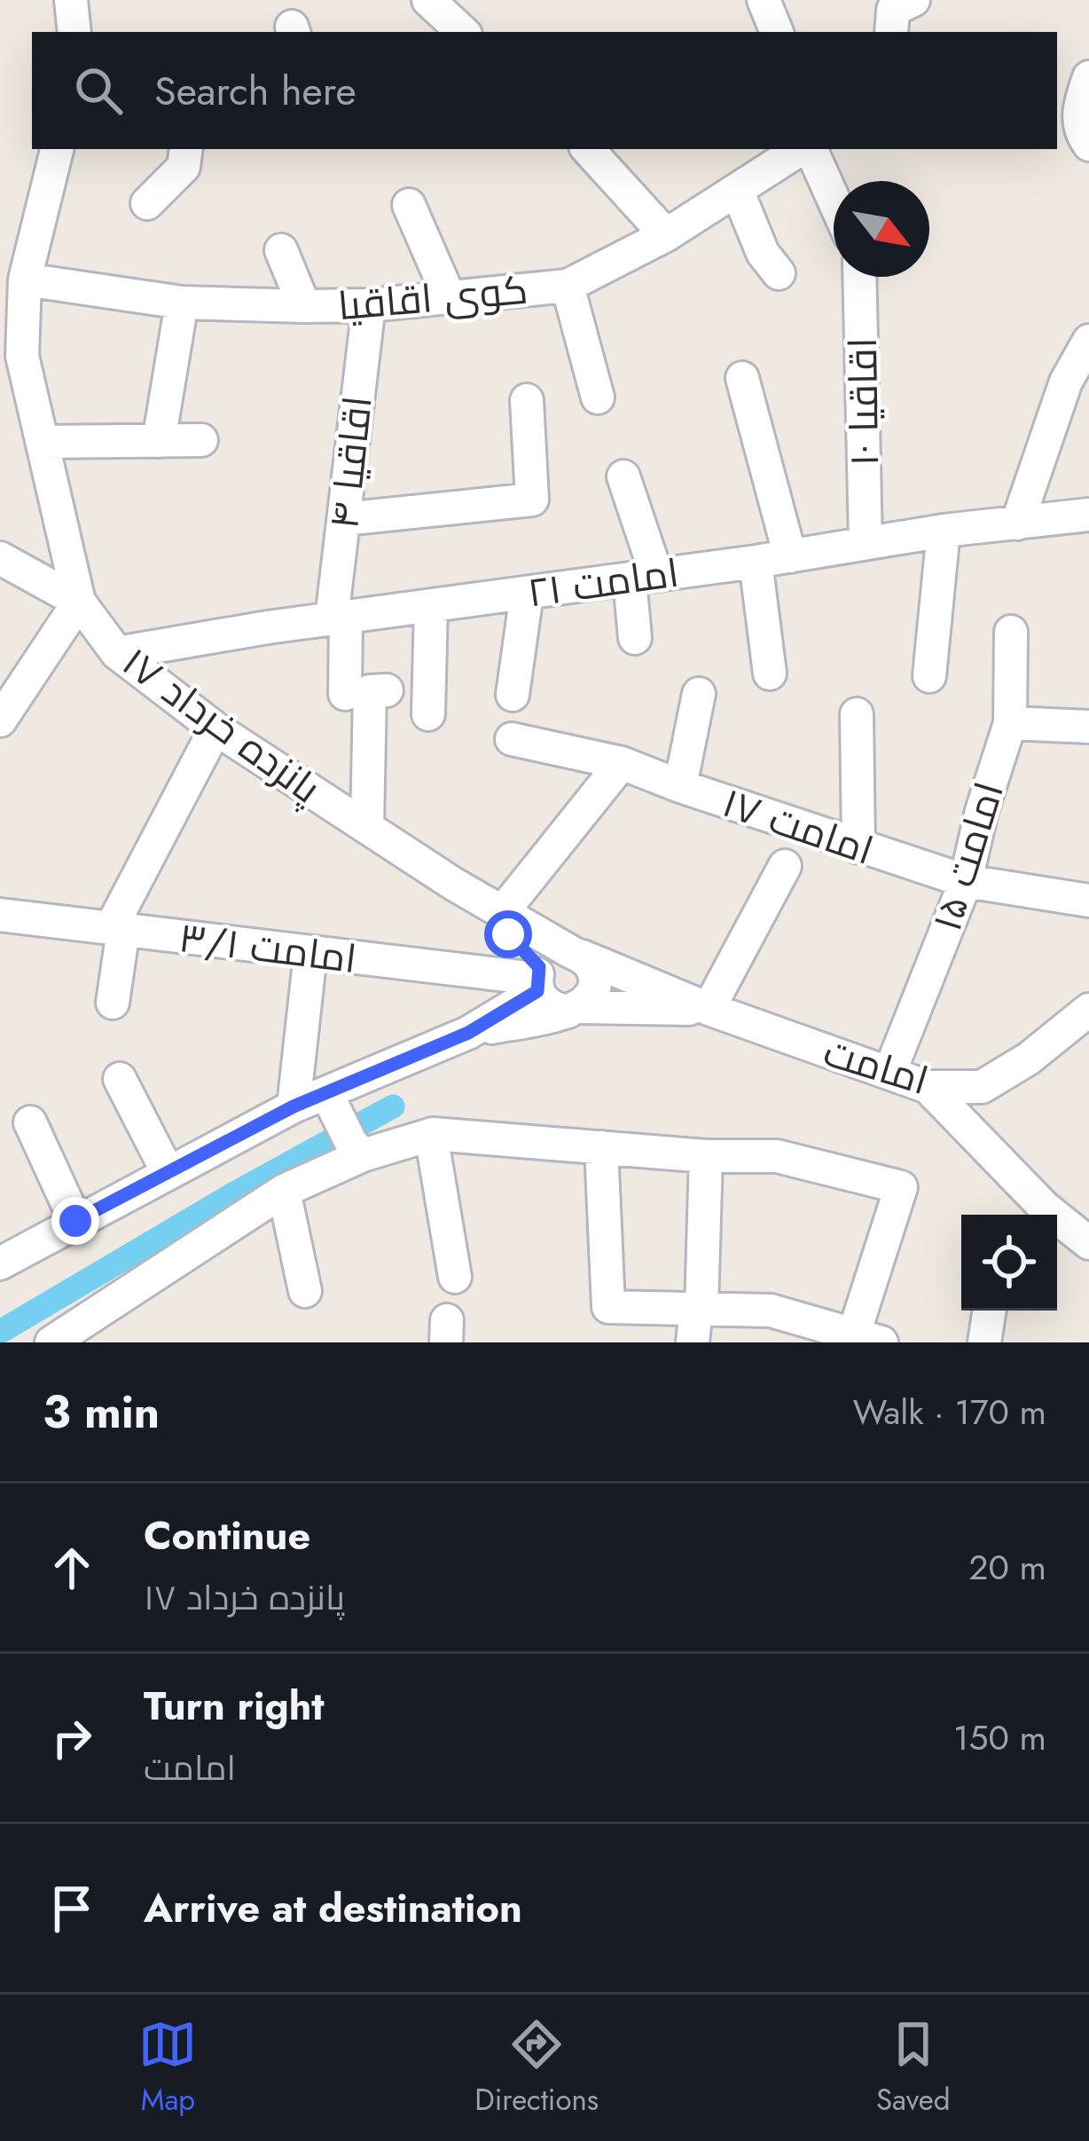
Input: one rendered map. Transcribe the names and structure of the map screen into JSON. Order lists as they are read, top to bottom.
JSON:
{
  "streets": {
    "street": [
      "کوی اقاقیا",
      "اقاقیا ۱۰",
      "اقاقیا ۴",
      "امامت ۲۱",
      "پانزده خرداد ۱۷",
      "امامت ۱۷",
      "امامت ۱۵",
      "امامت ۳/۱",
      "امامت"
    ]
  },
  "crossings": [
    ["کوی اقاقیا", "اقاقیا ۴"],
    ["اقاقیا ۱۰", "امامت ۲۱"],
    ["اقاقیا ۴", "امامت ۲۱"],
    ["امامت ۲۱", "پانزده خرداد ۱۷"],
    ["پانزده خرداد ۱۷", "امامت ۳/۱"],
    ["پانزده خرداد ۱۷", "امامت"],
    ["امامت ۱۷", "امامت ۱۵"],
    ["امامت ۱۵", "امامت"],
    ["امامت ۳/۱", "امامت"]
  ],
  "north": "bottom right",
  "page": {
    "search": "Search here",
    "heading": ["3 min", "Walk · 170 m"],
    "list": [
      ["Continue", "پانزده خرداد ۱۷", "20 m"],
      ["Turn right", "امامت", "150 m"],
      "Arrive at destination"
    ],
    "nav": ["Map", "Directions", "Saved"]
  }
}
